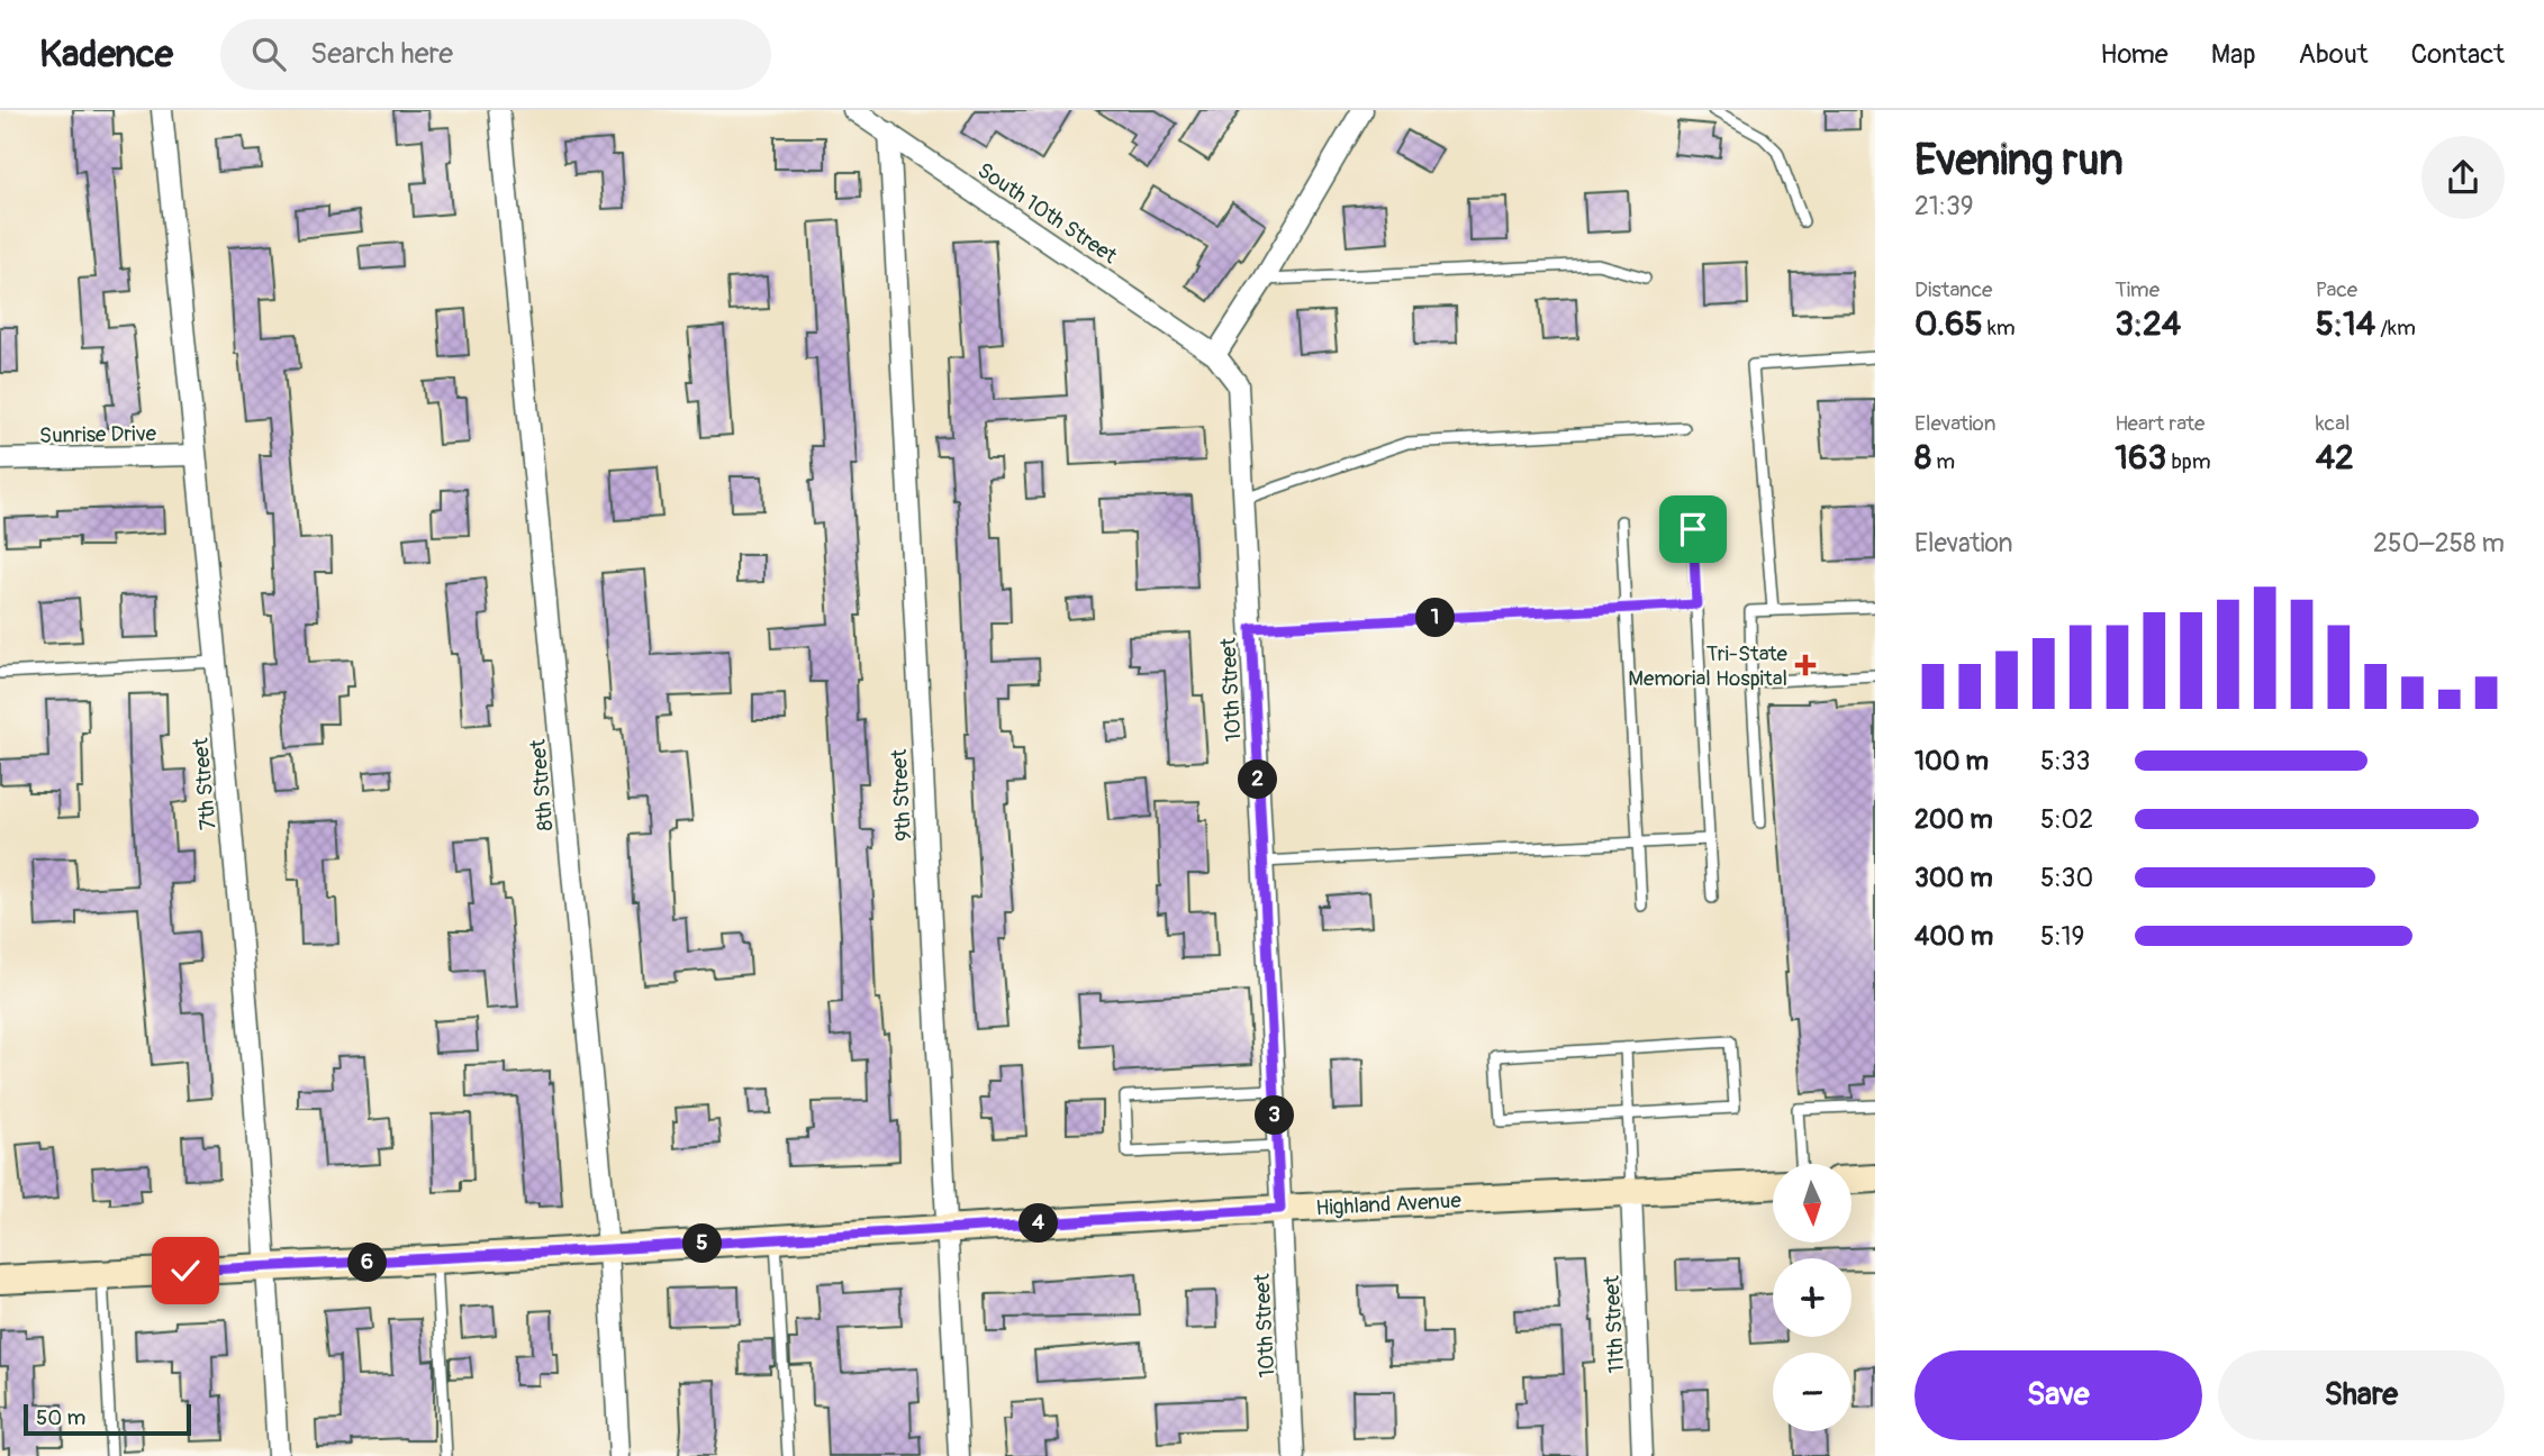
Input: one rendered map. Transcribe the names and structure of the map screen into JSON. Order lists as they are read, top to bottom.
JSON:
{
  "streets": {
    "main road": ["Highland Avenue"],
    "street": [
      "South 10th Street",
      "Sunrise Drive",
      "10th Street",
      "7th Street",
      "8th Street",
      "9th Street",
      "11th Street"
    ]
  },
  "crossings": [
    ["South 10th Street", "10th Street"],
    ["South 10th Street", "9th Street"],
    ["Sunrise Drive", "7th Street"],
    ["10th Street", "Highland Avenue"],
    ["7th Street", "Highland Avenue"],
    ["8th Street", "Highland Avenue"],
    ["9th Street", "Highland Avenue"],
    ["Highland Avenue", "11th Street"]
  ],
  "places": {
    "health": ["Tri-State Memorial Hospital"]
  },
  "scale_bar": "50 m",
  "north": "bottom",
  "page": {
    "header": "Kadence",
    "search": "Search here",
    "nav": [
      "Home",
      "Map",
      "About",
      "Contact"
    ],
    "heading": ["Evening run", "21:39"],
    "stats": [
      ["Distance", "0.65 km"],
      ["Time", "3:24"],
      ["Pace", "5:14 /km"],
      ["Elevation", "8 m"],
      ["Heart rate", "163 bpm"],
      ["kcal", "42"]
    ],
    "chart": ["Elevation", "250–258 m"],
    "pins": [
      "1",
      "2",
      "3",
      "4",
      "5",
      "6"
    ],
    "list": [
      {
        "name": "100 m",
        "note": "5:33"
      },
      {
        "name": "200 m",
        "note": "5:02"
      },
      {
        "name": "300 m",
        "note": "5:30"
      },
      {
        "name": "400 m",
        "note": "5:19"
      }
    ],
    "map_buttons": ["+", "−"],
    "buttons": ["Save", "Share"],
    "scale": "50 m"
  }
}
